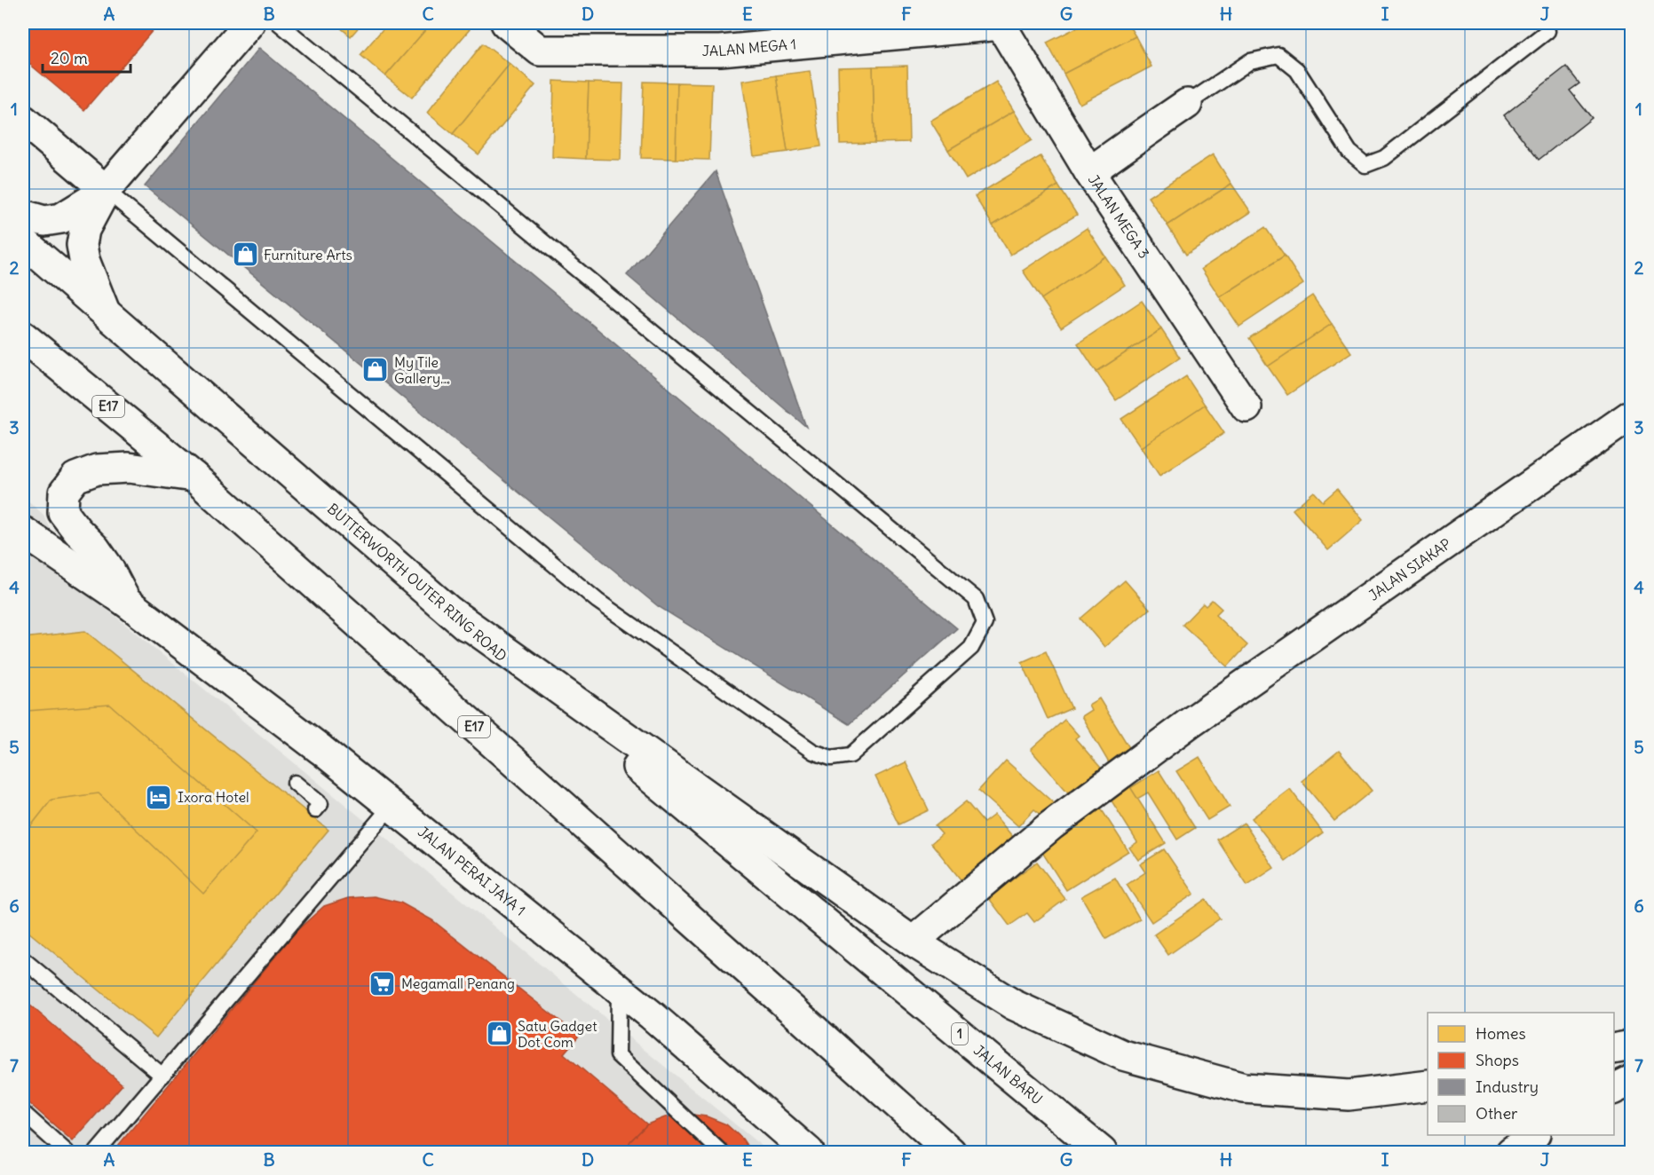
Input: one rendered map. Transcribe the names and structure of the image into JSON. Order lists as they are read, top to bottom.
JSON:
{
  "streets": {
    "main road": [
      "JALAN MEGA 1",
      "JALAN MEGA 3",
      "E17",
      "JALAN SIAKAP",
      "BUTTERWORTH OUTER RING ROAD",
      "JALAN PERAI JAYA 1",
      "1",
      "JALAN BARU"
    ]
  },
  "crossings": [
    ["JALAN MEGA 1", "JALAN MEGA 3"],
    ["BUTTERWORTH OUTER RING ROAD", "JALAN BARU"]
  ],
  "places": {
    "shop": ["Furniture Arts", "My Tile Gallery...", "Satu Gadget Dot Com"],
    "hotel": ["Ixora Hotel"],
    "supermarket": ["Megamall Penang"]
  },
  "legend": [
    "Homes",
    "Shops",
    "Industry",
    "Other"
  ],
  "scale_bar": "20 m",
  "grid": {
    "columns": [
      "A",
      "B",
      "C",
      "D",
      "E",
      "F",
      "G",
      "H",
      "I",
      "J"
    ],
    "rows": [
      "1",
      "2",
      "3",
      "4",
      "5",
      "6",
      "7"
    ]
  }
}
